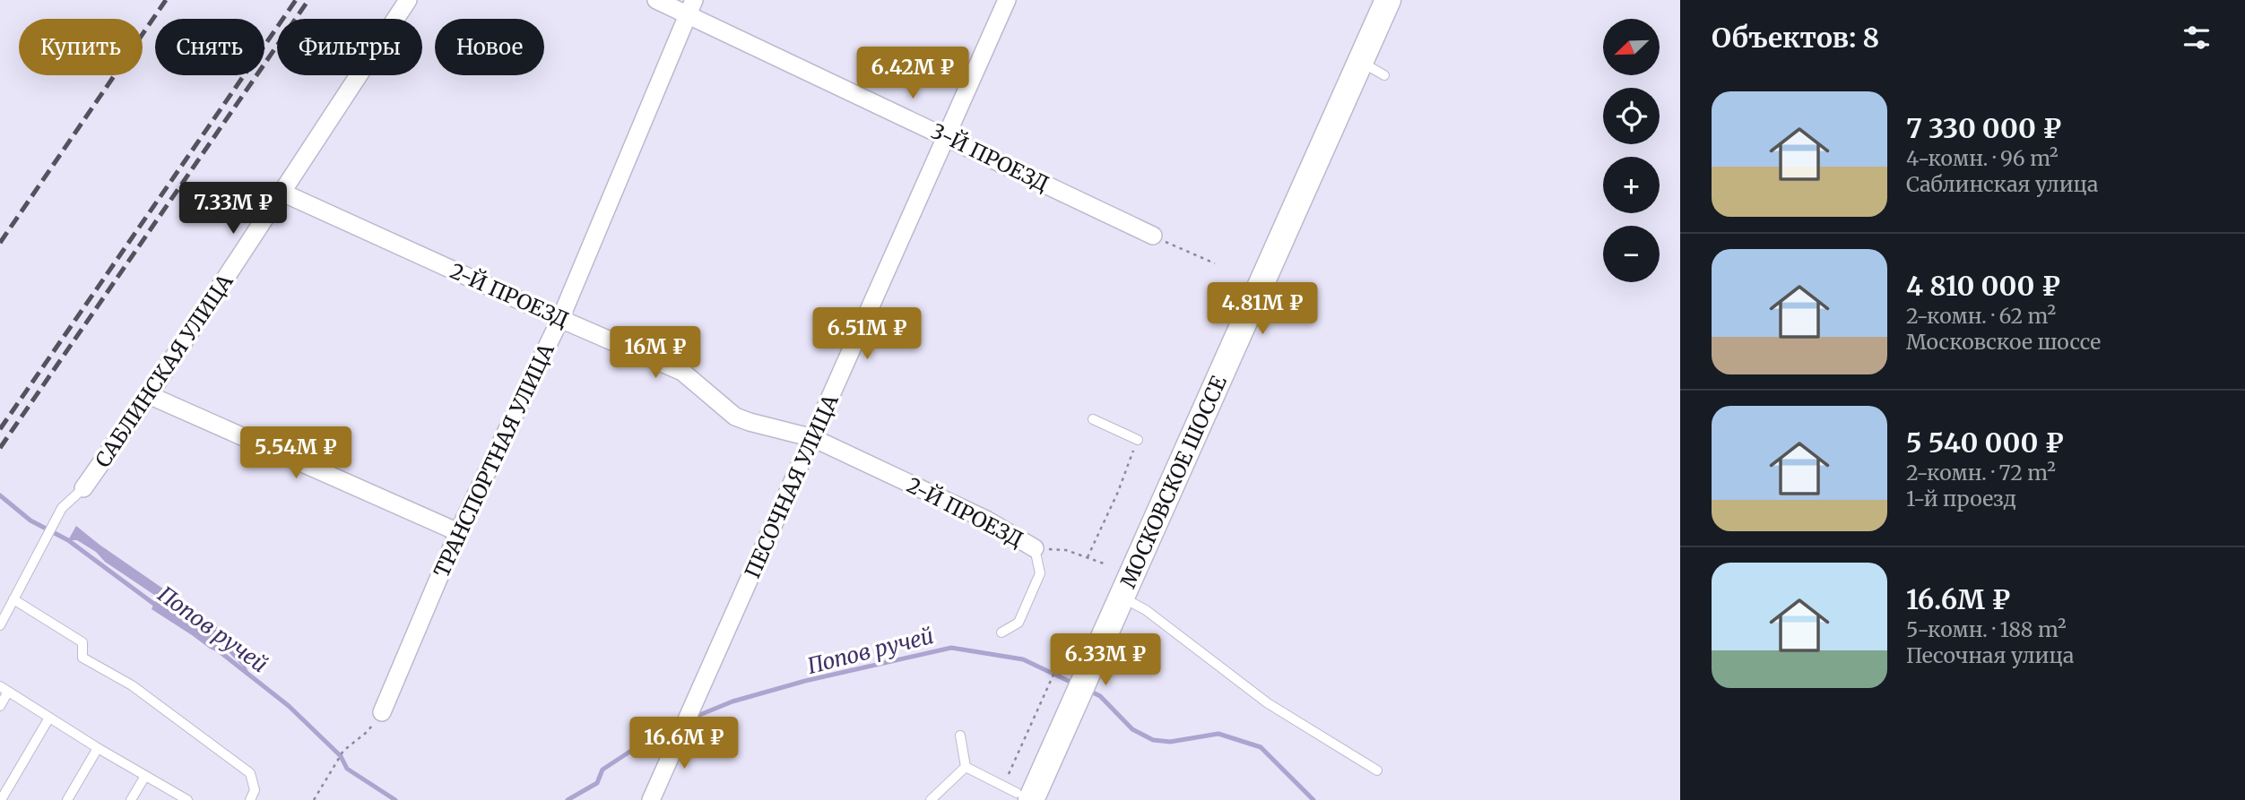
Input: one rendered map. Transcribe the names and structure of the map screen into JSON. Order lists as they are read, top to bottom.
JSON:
{
  "streets": {
    "main road": ["МОСКОВСКОЕ ШОССЕ"],
    "street": [
      "3-Й ПРОЕЗД",
      "2-Й ПРОЕЗД",
      "САБЛИНСКАЯ УЛИЦА",
      "ТРАНСПОРТНАЯ УЛИЦА",
      "ПЕСОЧНАЯ УЛИЦА"
    ]
  },
  "crossings": [
    ["3-Й ПРОЕЗД", "ТРАНСПОРТНАЯ УЛИЦА"],
    ["3-Й ПРОЕЗД", "ПЕСОЧНАЯ УЛИЦА"],
    ["2-Й ПРОЕЗД", "САБЛИНСКАЯ УЛИЦА"],
    ["2-Й ПРОЕЗД", "ТРАНСПОРТНАЯ УЛИЦА"],
    ["2-Й ПРОЕЗД", "ПЕСОЧНАЯ УЛИЦА"]
  ],
  "water": ["Попов ручей"],
  "north": "bottom left",
  "page": {
    "heading": "Объектов: 8",
    "map_buttons": ["+", "−"],
    "chip": [
      "Купить",
      "Снять",
      "Фильтры",
      "Новое"
    ],
    "price": [
      "6.42M ₽",
      "7.33M ₽",
      "4.81M ₽",
      "6.51M ₽",
      "16M ₽",
      "5.54M ₽",
      "6.33M ₽",
      "16.6M ₽"
    ],
    "list": [
      {
        "name": "7 330 000 ₽",
        "note": "4-комн. · 96 m² · Саблинская улица"
      },
      {
        "name": "4 810 000 ₽",
        "note": "2-комн. · 62 m² · Московское шоссе"
      },
      {
        "name": "5 540 000 ₽",
        "note": "2-комн. · 72 m² · 1-й проезд"
      },
      {
        "name": "16.6M ₽",
        "note": "5-комн. · 188 m² · Песочная улица"
      }
    ]
  }
}
